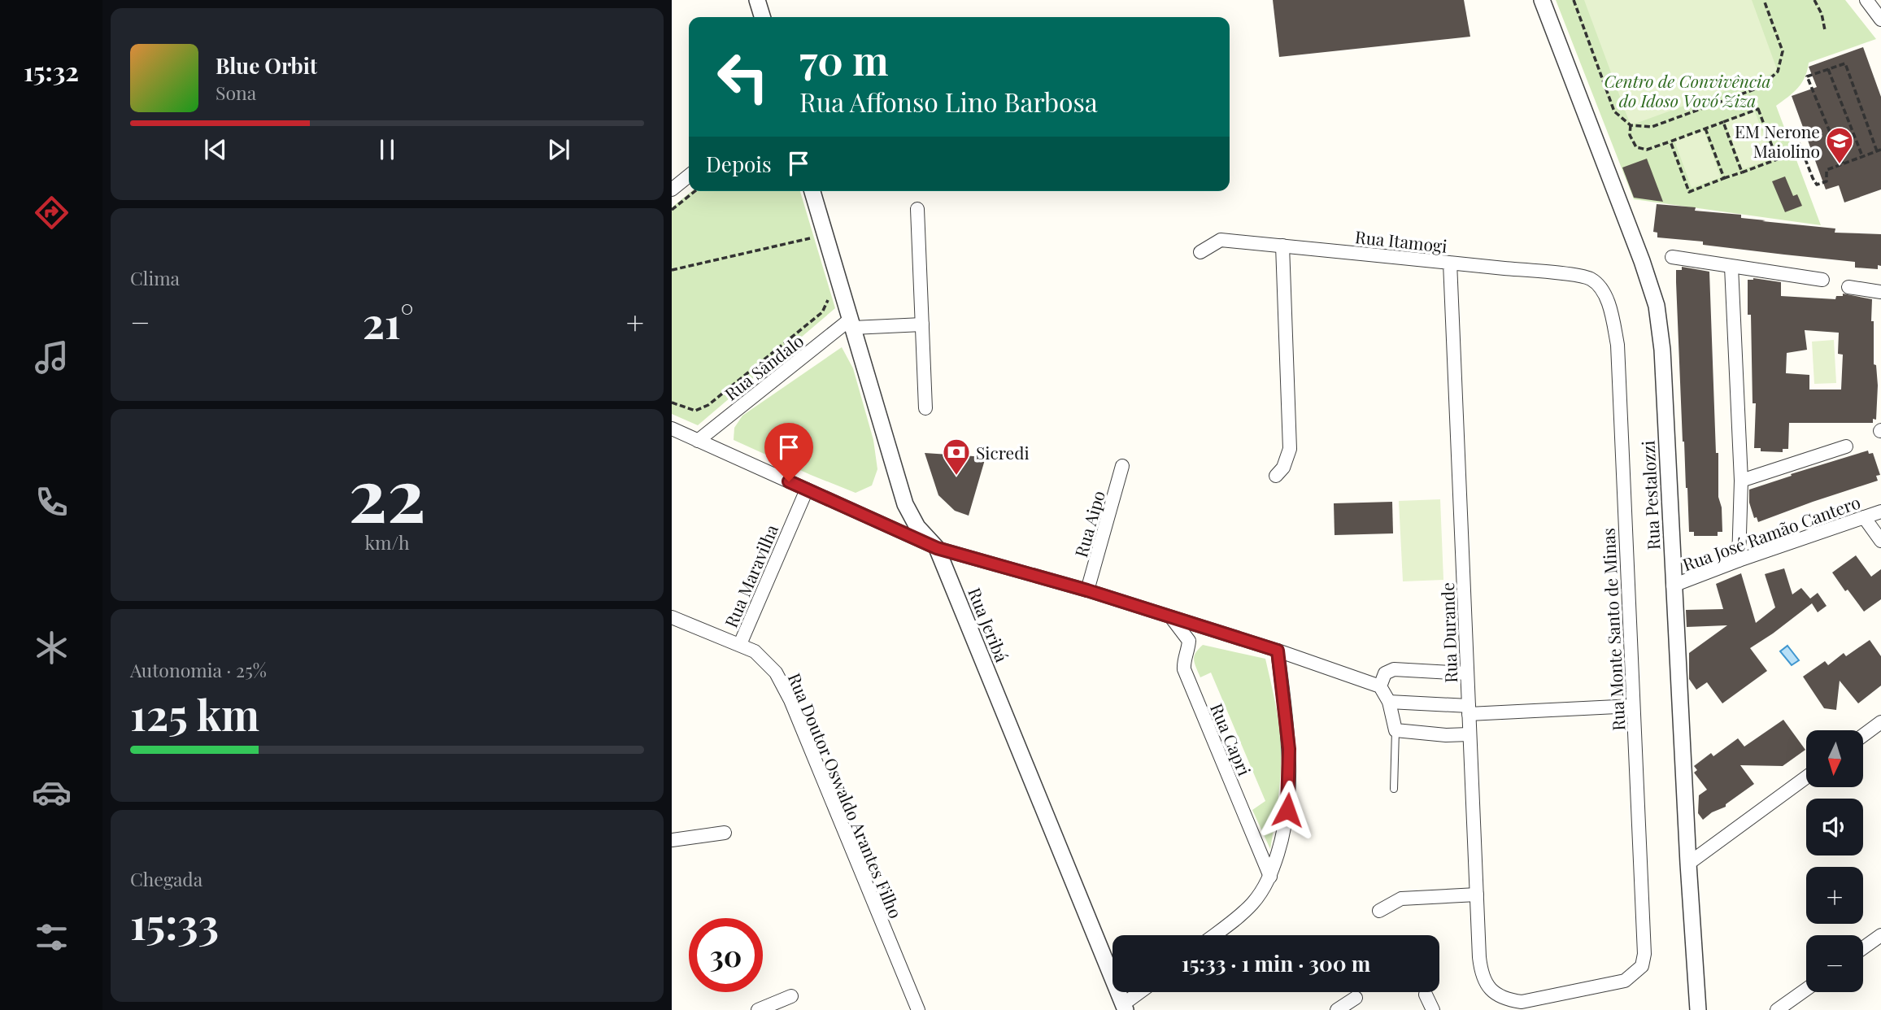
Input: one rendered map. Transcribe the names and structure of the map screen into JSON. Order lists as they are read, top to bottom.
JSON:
{
  "streets": {
    "street": [
      "Rua Itamogi",
      "Rua Sândalo",
      "Rua Pestalozzi",
      "Rua Aipo",
      "Rua José Ramão Cantero",
      "Rua Maravilha",
      "Rua Jeribá",
      "Rua Monte Santo de Minas",
      "Rua Durande",
      "Rua Capri",
      "Rua Doutor Oswaldo Arantes Filho"
    ]
  },
  "crossings": [
    ["Rua Itamogi", "Rua Monte Santo de Minas"],
    ["Rua Itamogi", "Rua Durande"],
    ["Rua Sândalo", "Rua Jeribá"],
    ["Rua Pestalozzi", "Rua José Ramão Cantero"],
    ["Rua Maravilha", "Rua Doutor Oswaldo Arantes Filho"],
    ["Rua Monte Santo de Minas", "Rua Durande"]
  ],
  "parks": ["Centro de Convivência do Idoso Vovó Ziza"],
  "places": {
    "school or university": ["EM Nerone Maiolino"],
    "bank": ["Sicredi"]
  },
  "north": "bottom",
  "page": {
    "tabs": "15:32",
    "turn": ["70 m", "Rua Affonso Lino Barbosa"],
    "song": ["Blue Orbit", "Sona"],
    "then": "Depois",
    "tile": [
      "Clima",
      ["22", "km/h"],
      ["Autonomia · 25%", "125 km"],
      ["Chegada", "15:33"]
    ],
    "heat": ["−", "21°", "+"],
    "map_buttons": ["+", "−"],
    "limit": "30",
    "trip": "15:33 · 1 min · 300 m"
  }
}
